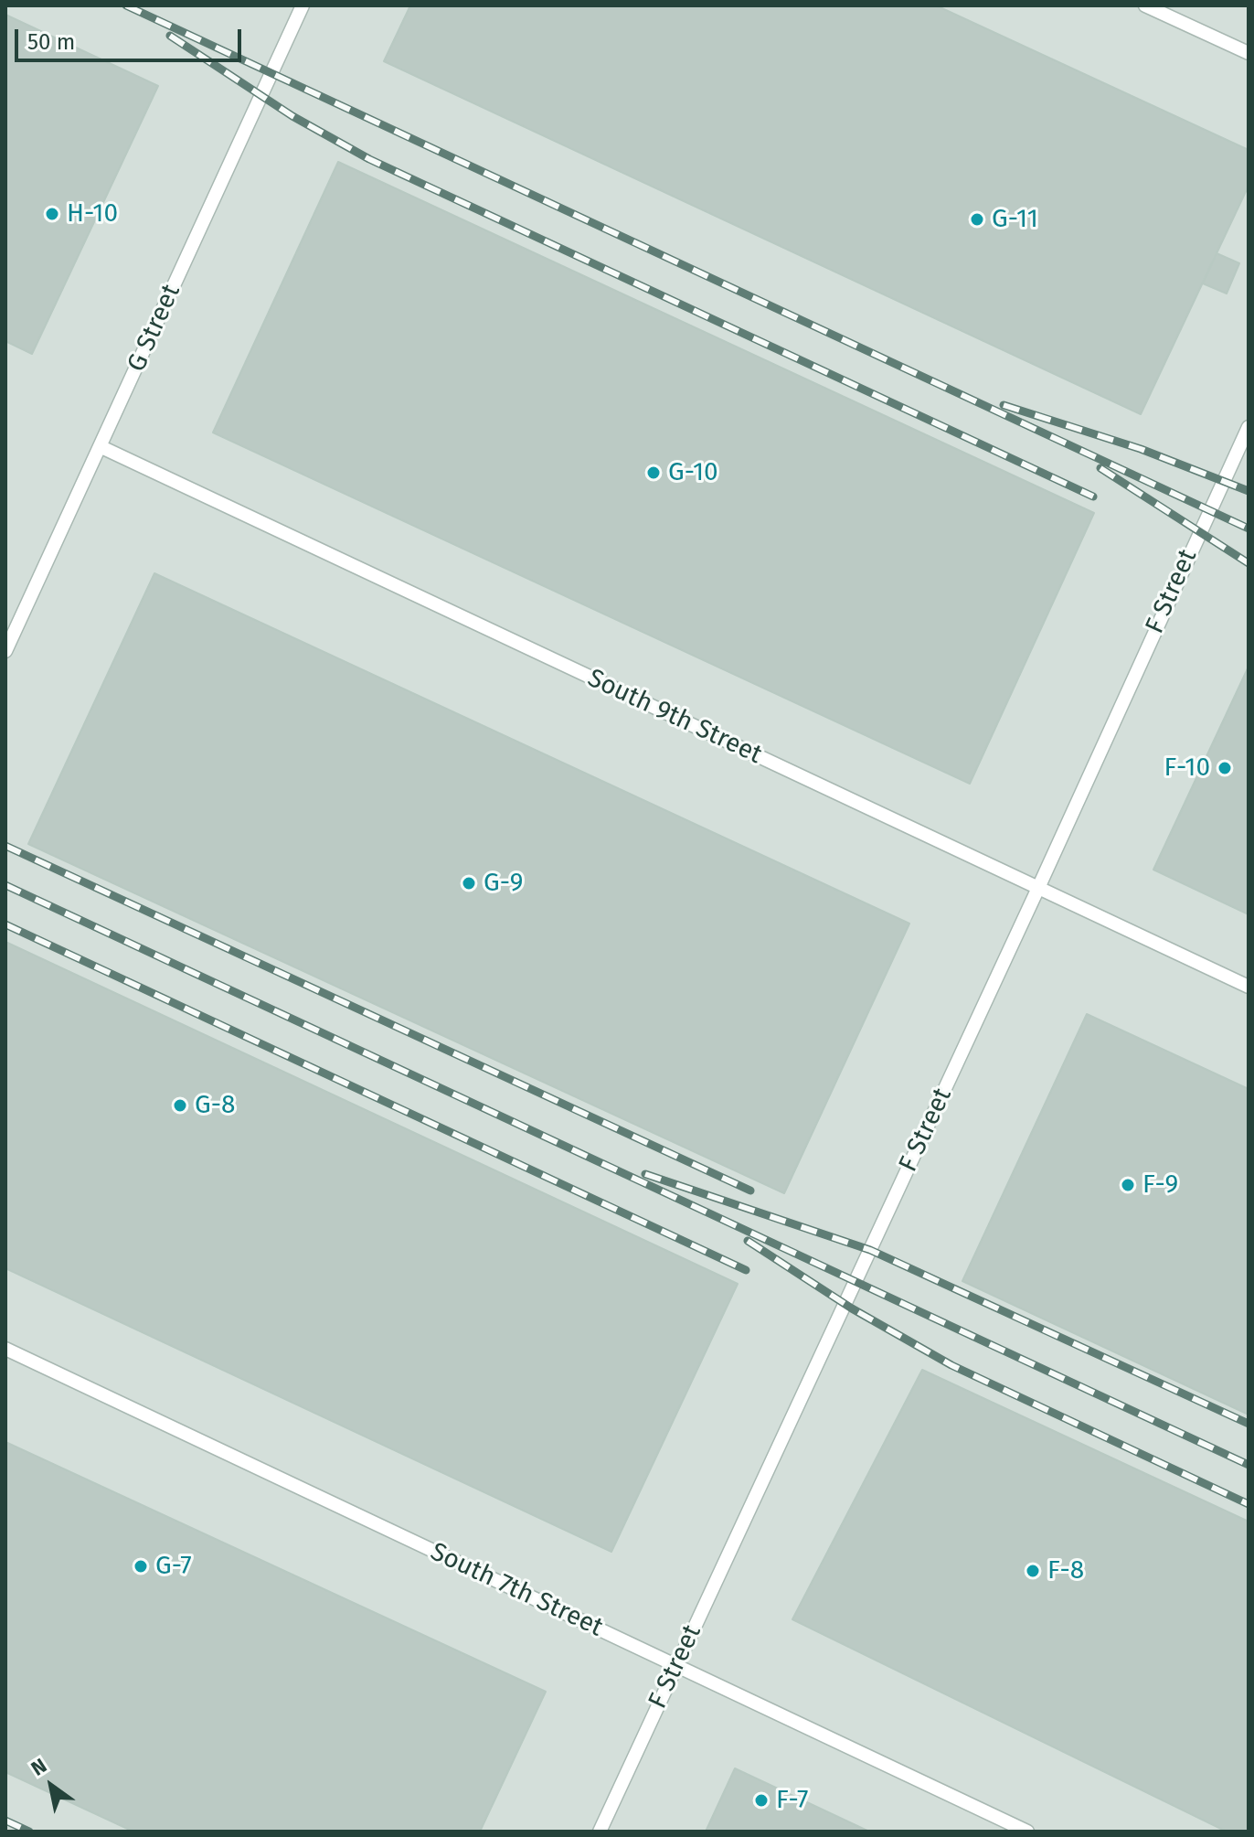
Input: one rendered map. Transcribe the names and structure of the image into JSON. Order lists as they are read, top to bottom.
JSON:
{
  "streets": {
    "lane": [
      "G Street",
      "F Street",
      "South 9th Street",
      "South 7th Street"
    ]
  },
  "crossings": [
    ["G Street", "South 9th Street"],
    ["F Street", "South 9th Street"],
    ["F Street", "South 7th Street"]
  ],
  "places": [
    "H-10",
    "G-11",
    "G-10",
    "F-10",
    "G-9",
    "G-8",
    "F-9",
    "G-7",
    "F-8",
    "F-7"
  ],
  "scale_bar": "50 m",
  "north": "top left"
}
